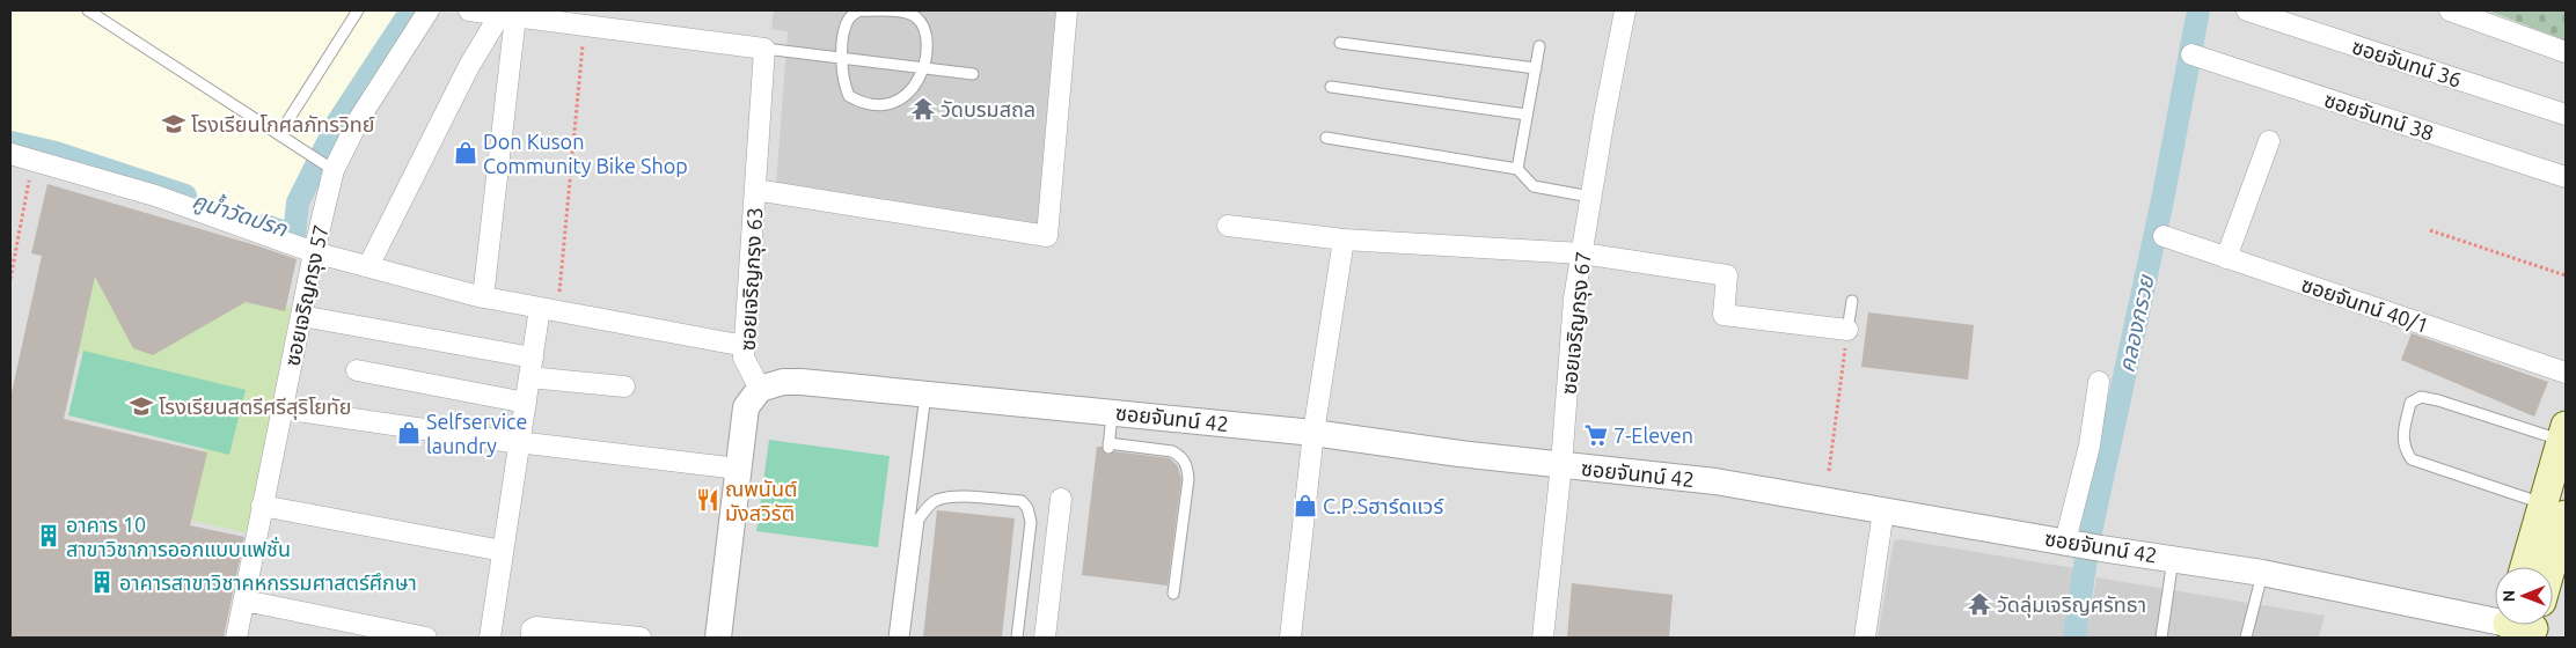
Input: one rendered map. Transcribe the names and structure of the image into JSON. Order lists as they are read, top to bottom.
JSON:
{
  "streets": {
    "street": [
      "ซอยจันทน์ 36",
      "ซอยจันทน์ 38",
      "ซอยเจริญกรุง 63",
      "ซอยเจริญกรุง 57",
      "ซอยจันทน์ 40/1",
      "ซอยเจริญกรุง 67",
      "ซอยจันทน์ 42"
    ]
  },
  "crossings": [
    ["ซอยเจริญกรุง 63", "ซอยจันทน์ 42"],
    ["ซอยเจริญกรุง 67", "ซอยจันทน์ 42"]
  ],
  "water": ["คูน้ำวัดปรก", "คลองกรวย"],
  "places": {
    "temple": ["วัดบรมสถล", "วัดลุ่มเจริญศรัทธา"],
    "school or university": ["โรงเรียนโกศลภัทรวิทย์", "โรงเรียนสตรีศรีสุริโยทัย"],
    "shop": ["Don Kuson Community Bike Shop", "Selfservice laundry", "C.P.Sฮาร์ดแวร์"],
    "supermarket": ["7-Eleven"],
    "restaurant": ["ณพนันต์ มังสวิรัติ"],
    "building": ["อาคาร 10 สาขาวิชาการออกแบบแฟชั่น", "อาคารสาขาวิชาคหกรรมศาสตร์ศึกษา"]
  },
  "north": "left"
}
